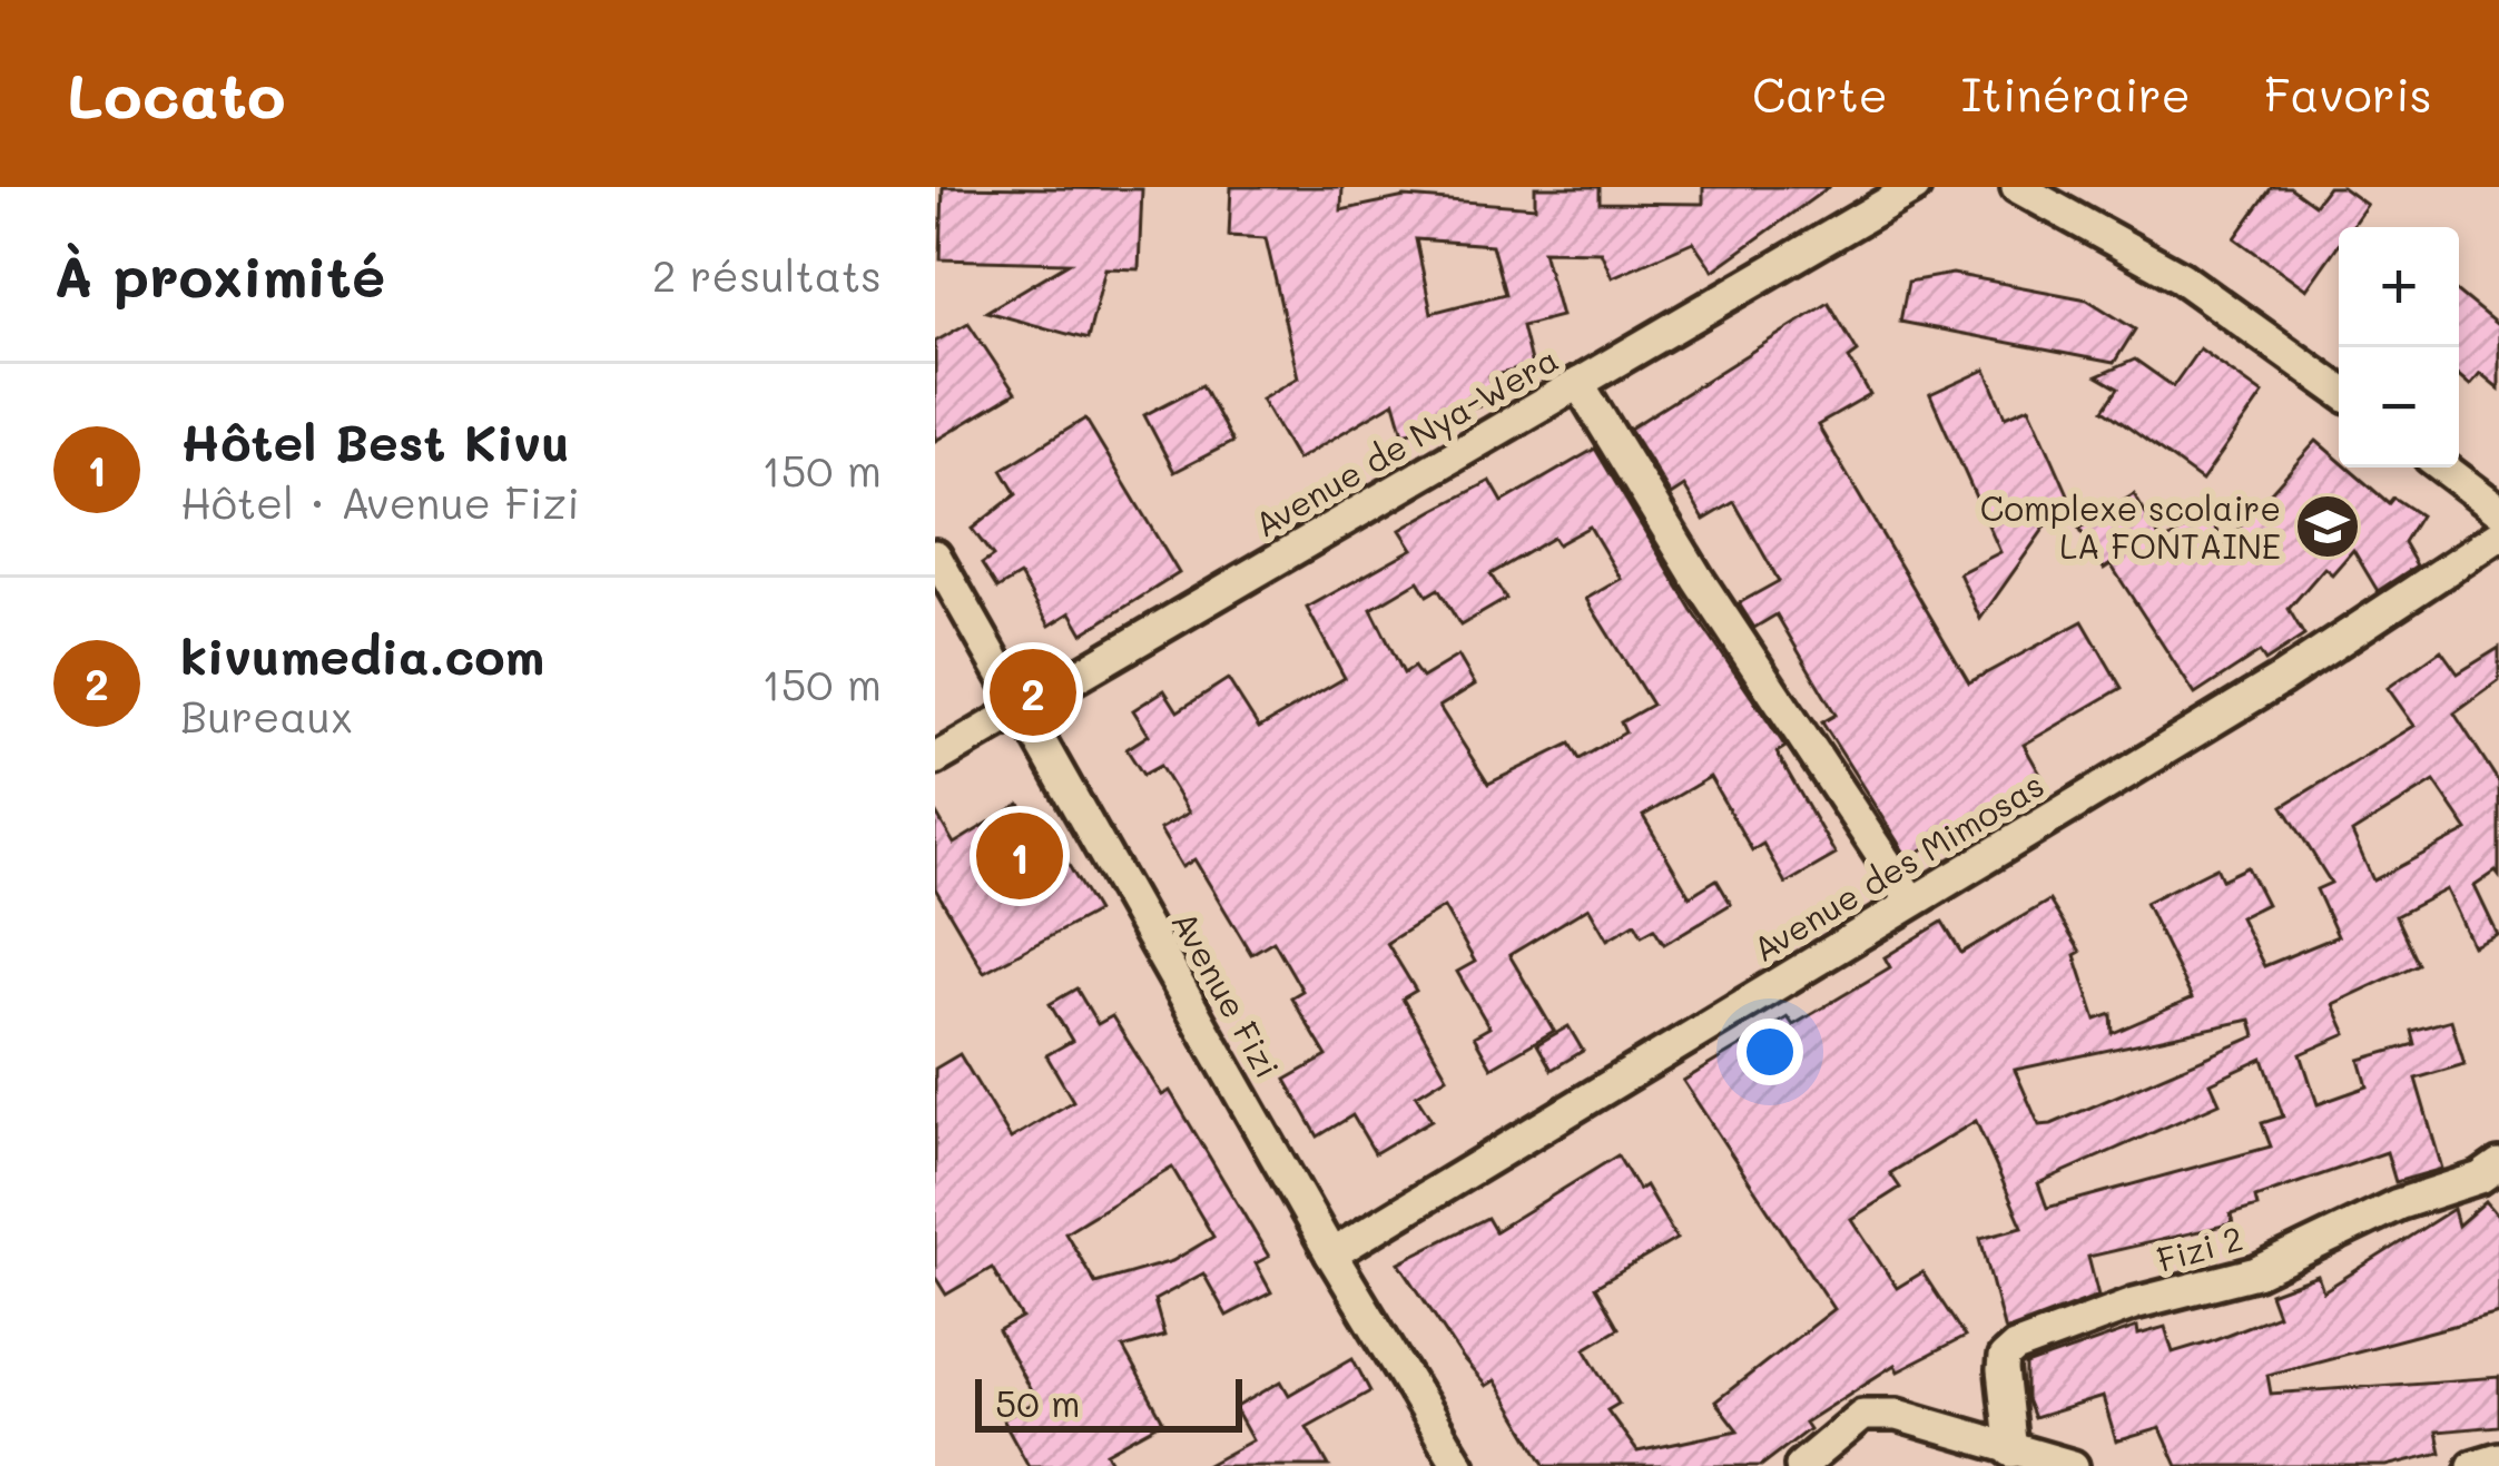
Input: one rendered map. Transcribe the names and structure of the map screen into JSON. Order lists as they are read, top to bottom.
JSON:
{
  "streets": {
    "street": [
      "Avenue de Nya-Wera",
      "Avenue des Mimosas",
      "Avenue Fizi",
      "Fizi 2"
    ]
  },
  "crossings": [
    ["Avenue de Nya-Wera", "Avenue Fizi"],
    ["Avenue des Mimosas", "Avenue Fizi"]
  ],
  "places": {
    "school or university": ["Complexe scolaire LA FONTAINE"]
  },
  "scale_bar": "50 m",
  "page": {
    "header": "Locato",
    "nav": ["Carte", "Itinéraire", "Favoris"],
    "heading": ["À proximité", "2 résultats"],
    "map_buttons": ["+", "−"],
    "list": [
      {
        "mark": "1",
        "name": "Hôtel Best Kivu",
        "note": "Hôtel · Avenue Fizi",
        "value": "150 m"
      },
      {
        "mark": "2",
        "name": "kivumedia.com",
        "note": "Bureaux",
        "value": "150 m"
      }
    ],
    "pins": ["2", "1"],
    "scale": "50 m"
  }
}
